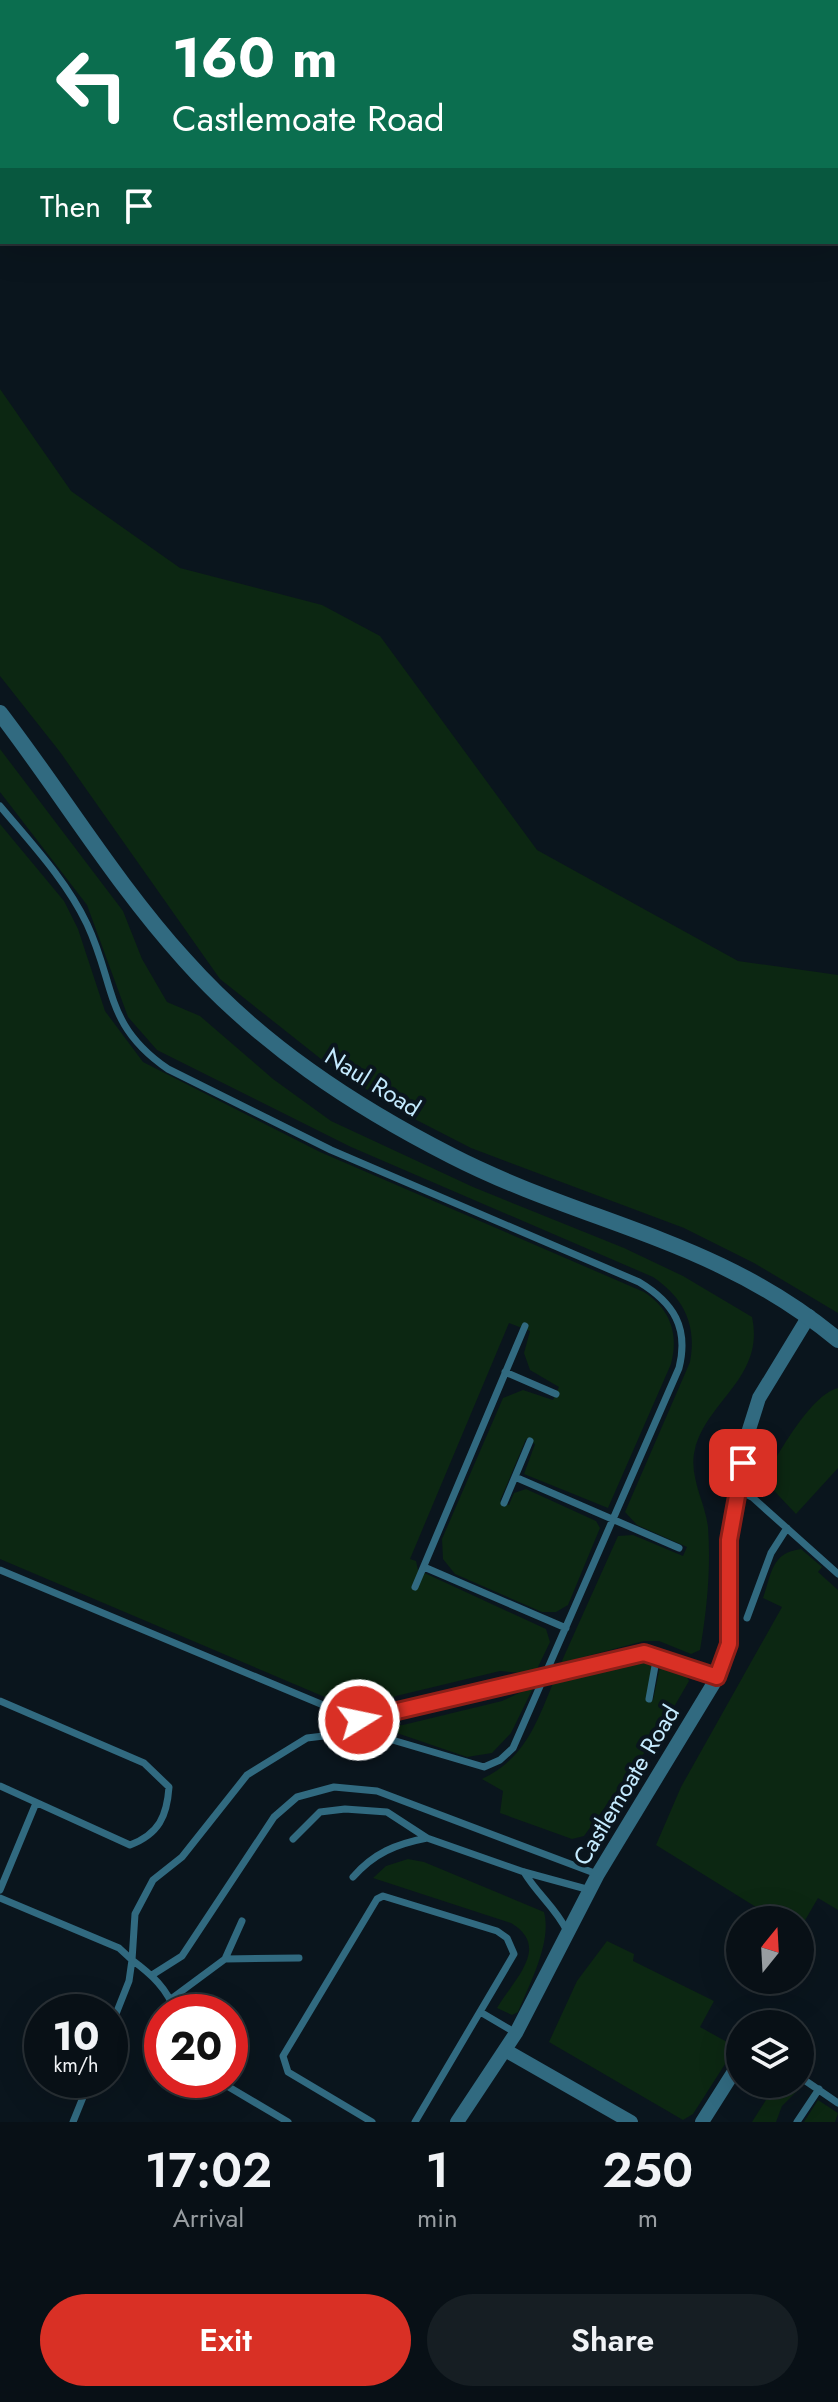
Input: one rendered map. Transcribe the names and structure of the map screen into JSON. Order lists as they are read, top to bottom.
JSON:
{
  "streets": {
    "street": ["Naul Road", "Castlemoate Road"]
  },
  "crossings": [
    ["Naul Road", "Castlemoate Road"]
  ],
  "north": "top",
  "page": {
    "turn": ["160 m", "Castlemoate Road"],
    "then": "Then",
    "speed": "10 km/h",
    "limit": "20",
    "eta": [
      "17:02",
      "Arrival",
      "1",
      "min",
      "250",
      "m"
    ],
    "buttons": ["Exit", "Share"]
  }
}
